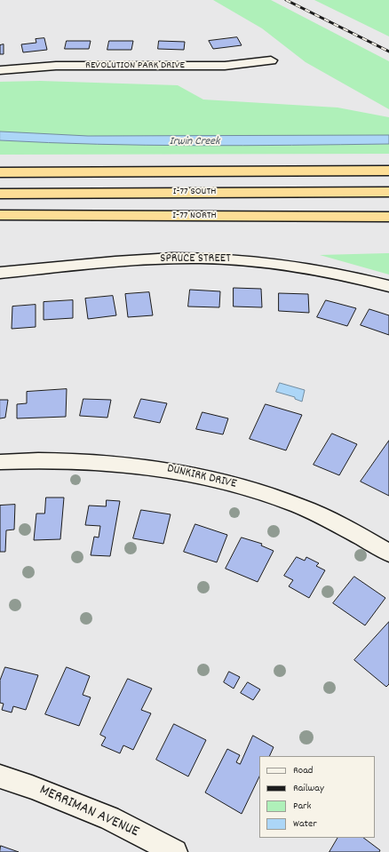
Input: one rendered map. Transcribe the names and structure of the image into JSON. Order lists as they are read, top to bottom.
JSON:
{
  "streets": {
    "highway": ["I-77 SOUTH", "I-77 NORTH"],
    "street": [
      "REVOLUTION PARK DRIVE",
      "SPRUCE STREET",
      "DUNKIRK DRIVE",
      "MERRIMAN AVENUE"
    ]
  },
  "water": ["Irwin Creek"],
  "legend": [
    "Road",
    "Railway",
    "Park",
    "Water"
  ]
}
